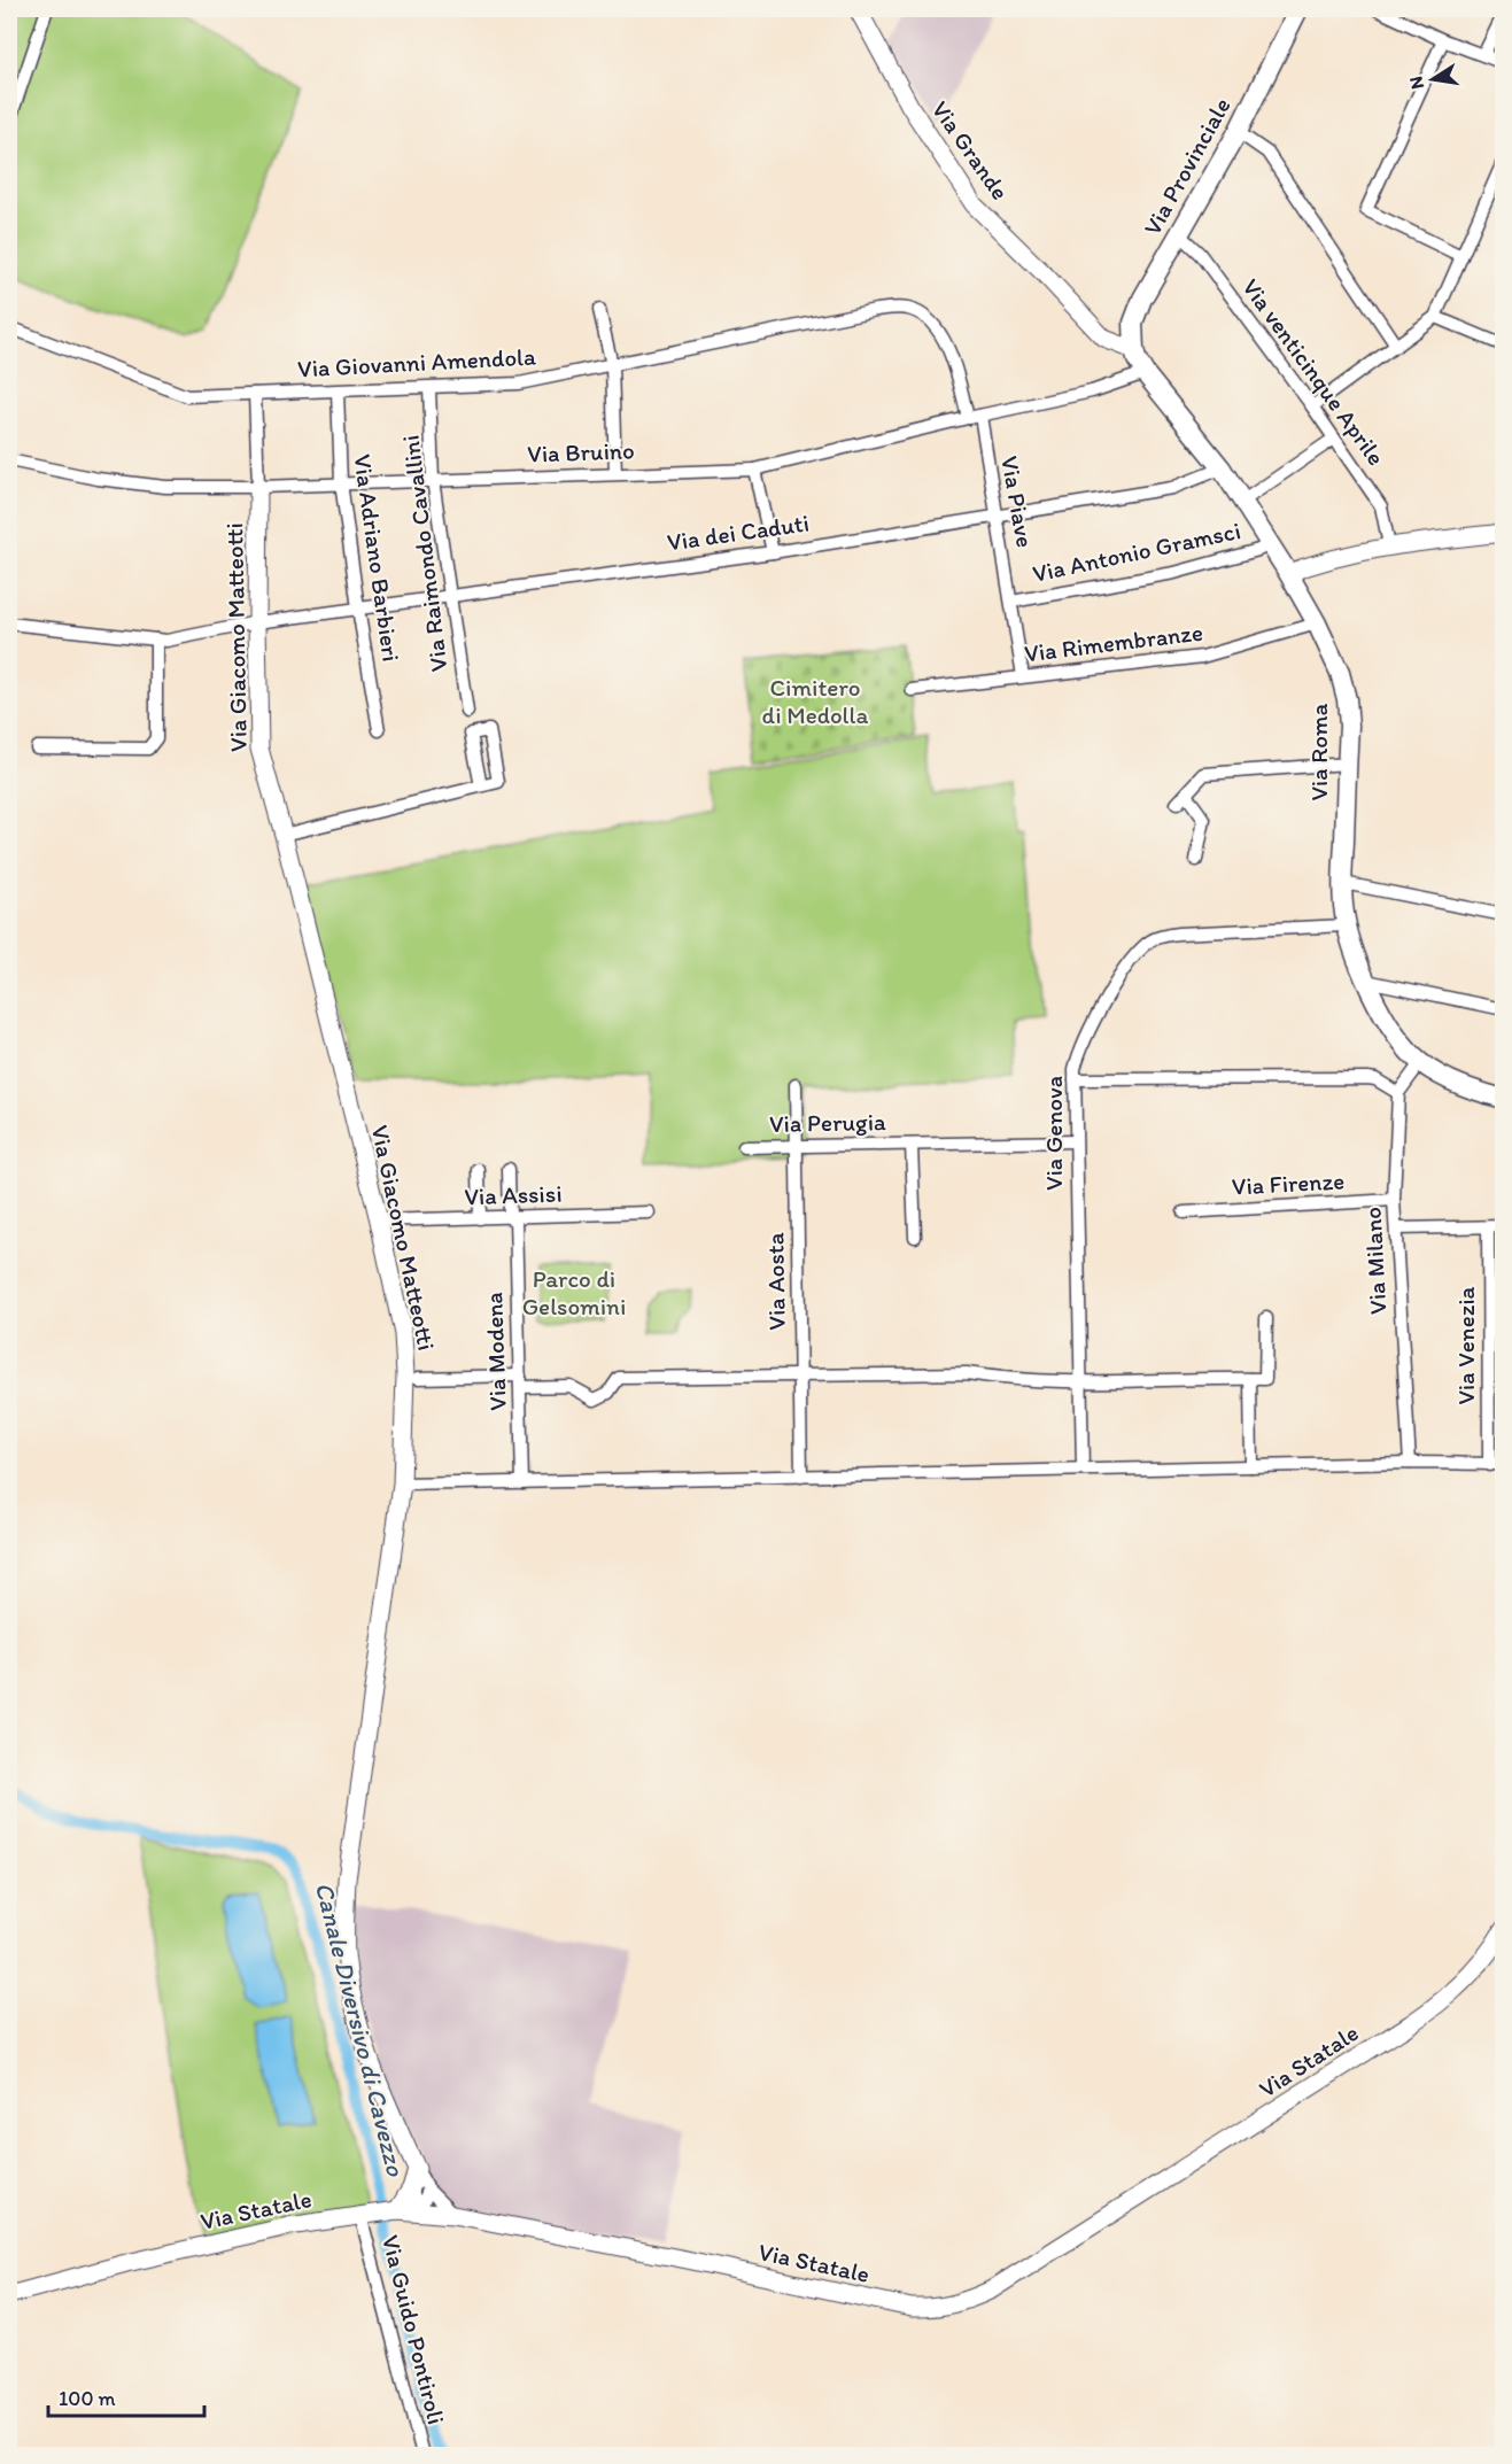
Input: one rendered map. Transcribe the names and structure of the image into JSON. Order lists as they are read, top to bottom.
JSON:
{
  "streets": {
    "main road": ["Via Provinciale", "Via Roma"],
    "street": [
      "Via Grande",
      "Via Giovanni Amendola",
      "Via venticinque Aprile",
      "Via Bruino",
      "Via Piave",
      "Via dei Caduti",
      "Via Antonio Gramsci",
      "Via Raimondo Cavallini",
      "Via Adriano Barbieri",
      "Via Giacomo Matteotti",
      "Via Rimembranze",
      "Via Perugia",
      "Via Genova",
      "Via Firenze",
      "Via Assisi",
      "Via Milano",
      "Via Aosta",
      "Via Venezia",
      "Via Modena",
      "Via Statale",
      "Via Guido Pontiroli"
    ]
  },
  "crossings": [
    ["Via Grande", "Via Provinciale"],
    ["Via Grande", "Via Roma"],
    ["Via Provinciale", "Via venticinque Aprile"],
    ["Via Provinciale", "Via Roma"],
    ["Via Giovanni Amendola", "Via Bruino"],
    ["Via Giovanni Amendola", "Via Piave"],
    ["Via Giovanni Amendola", "Via Raimondo Cavallini"],
    ["Via Giovanni Amendola", "Via Adriano Barbieri"],
    ["Via Giovanni Amendola", "Via Giacomo Matteotti"],
    ["Via Bruino", "Via Piave"],
    ["Via Bruino", "Via Raimondo Cavallini"],
    ["Via Bruino", "Via Adriano Barbieri"],
    ["Via Bruino", "Via Giacomo Matteotti"],
    ["Via Bruino", "Via Roma"],
    ["Via Piave", "Via dei Caduti"],
    ["Via Piave", "Via Antonio Gramsci"],
    ["Via Piave", "Via Rimembranze"],
    ["Via dei Caduti", "Via Raimondo Cavallini"],
    ["Via dei Caduti", "Via Adriano Barbieri"],
    ["Via dei Caduti", "Via Giacomo Matteotti"],
    ["Via dei Caduti", "Via Roma"],
    ["Via Antonio Gramsci", "Via Roma"],
    ["Via Giacomo Matteotti", "Via Assisi"],
    ["Via Rimembranze", "Via Roma"],
    ["Via Roma", "Via Genova"],
    ["Via Perugia", "Via Genova"],
    ["Via Perugia", "Via Aosta"],
    ["Via Firenze", "Via Milano"],
    ["Via Assisi", "Via Modena"],
    ["Via Statale", "Via Guido Pontiroli"]
  ],
  "water": ["Canale Diversivo di Cavezzo"],
  "parks": ["Cimitero di Medolla", "Parco di Gelsomini"],
  "scale_bar": "100 m",
  "north": "left"
}
